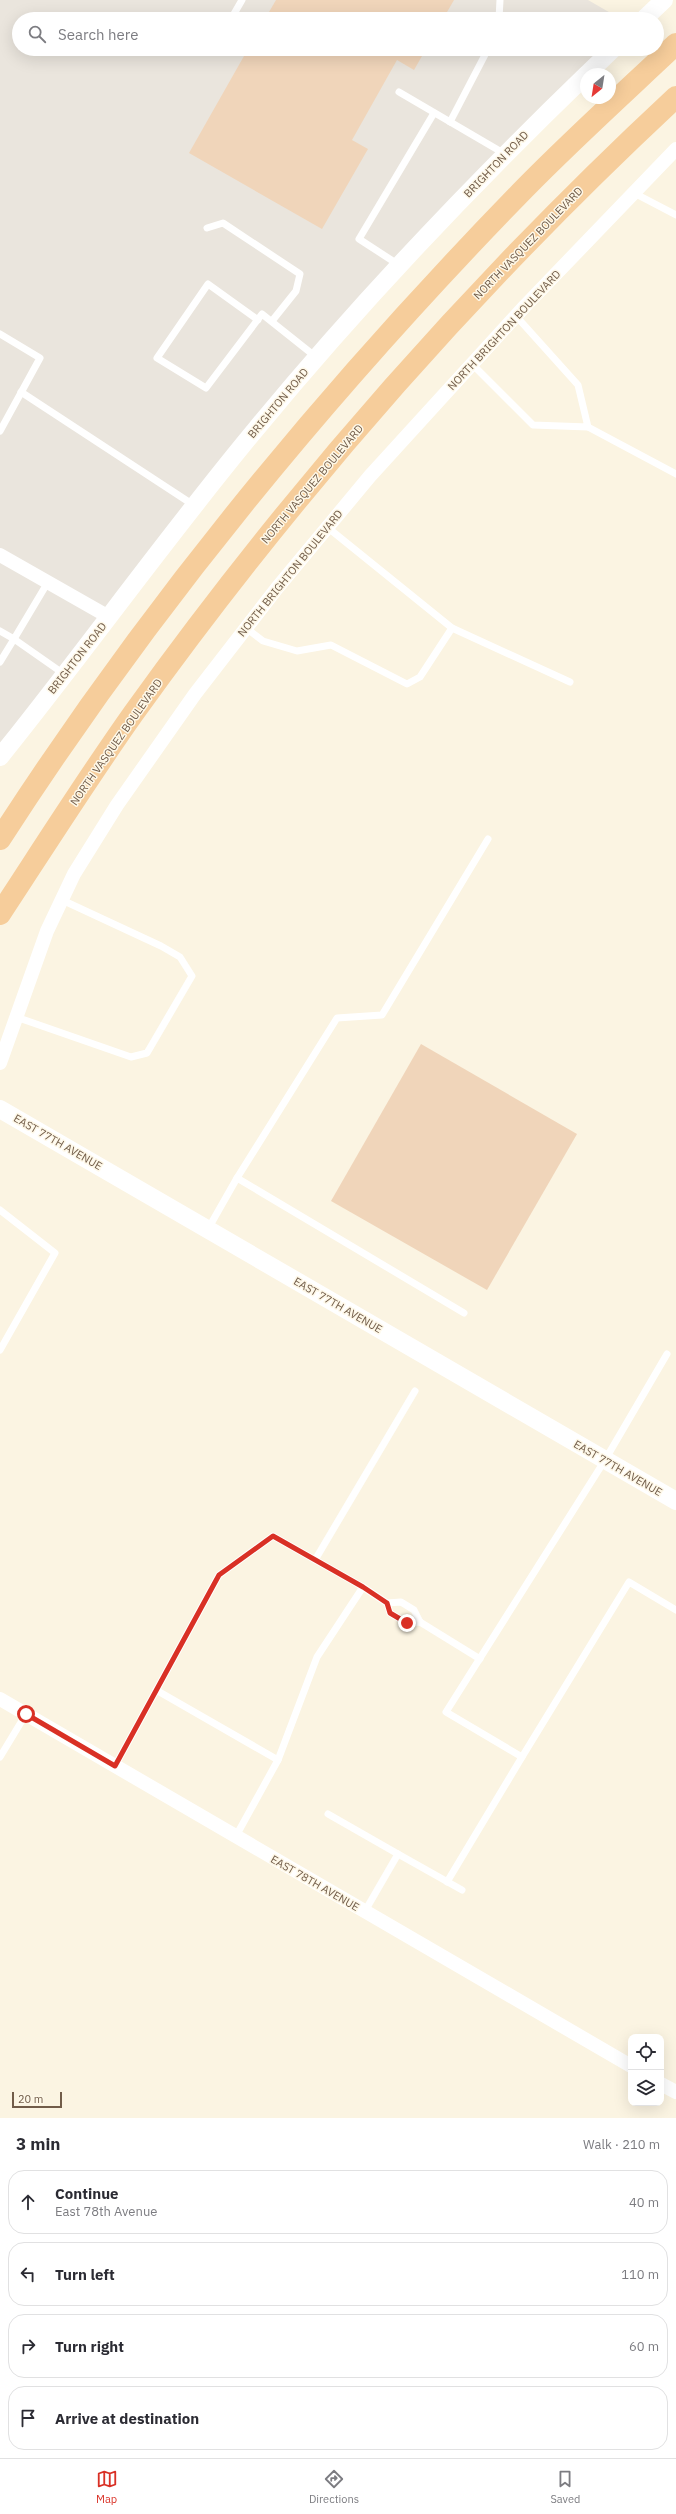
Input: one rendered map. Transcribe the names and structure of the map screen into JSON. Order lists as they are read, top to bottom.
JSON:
{
  "streets": {
    "highway": ["NORTH VASQUEZ BOULEVARD"],
    "street": [
      "BRIGHTON ROAD",
      "NORTH BRIGHTON BOULEVARD",
      "EAST 77TH AVENUE",
      "EAST 78TH AVENUE"
    ]
  },
  "scale_bar": "20 m",
  "north": "bottom left",
  "page": {
    "search": "Search here",
    "scale": "20 m",
    "heading": ["3 min", "Walk · 210 m"],
    "list": [
      ["Continue", "East 78th Avenue", "40 m"],
      ["Turn left", "110 m"],
      ["Turn right", "60 m"],
      "Arrive at destination"
    ],
    "nav": ["Map", "Directions", "Saved"]
  }
}
